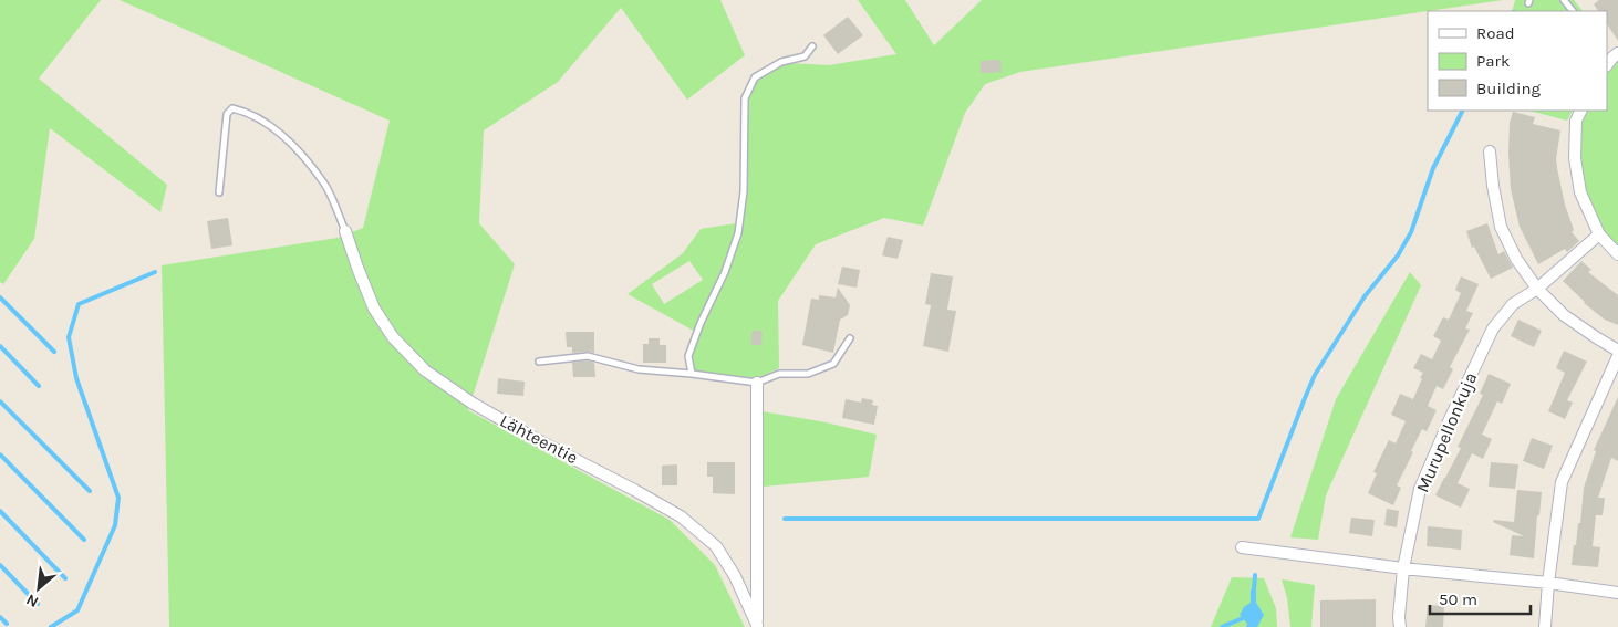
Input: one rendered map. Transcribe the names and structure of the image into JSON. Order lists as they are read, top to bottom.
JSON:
{
  "streets": {
    "street": ["Murupellonkuja", "Lähteentie"]
  },
  "legend": ["Road", "Park", "Building"],
  "scale_bar": "50 m",
  "north": "bottom left"
}
